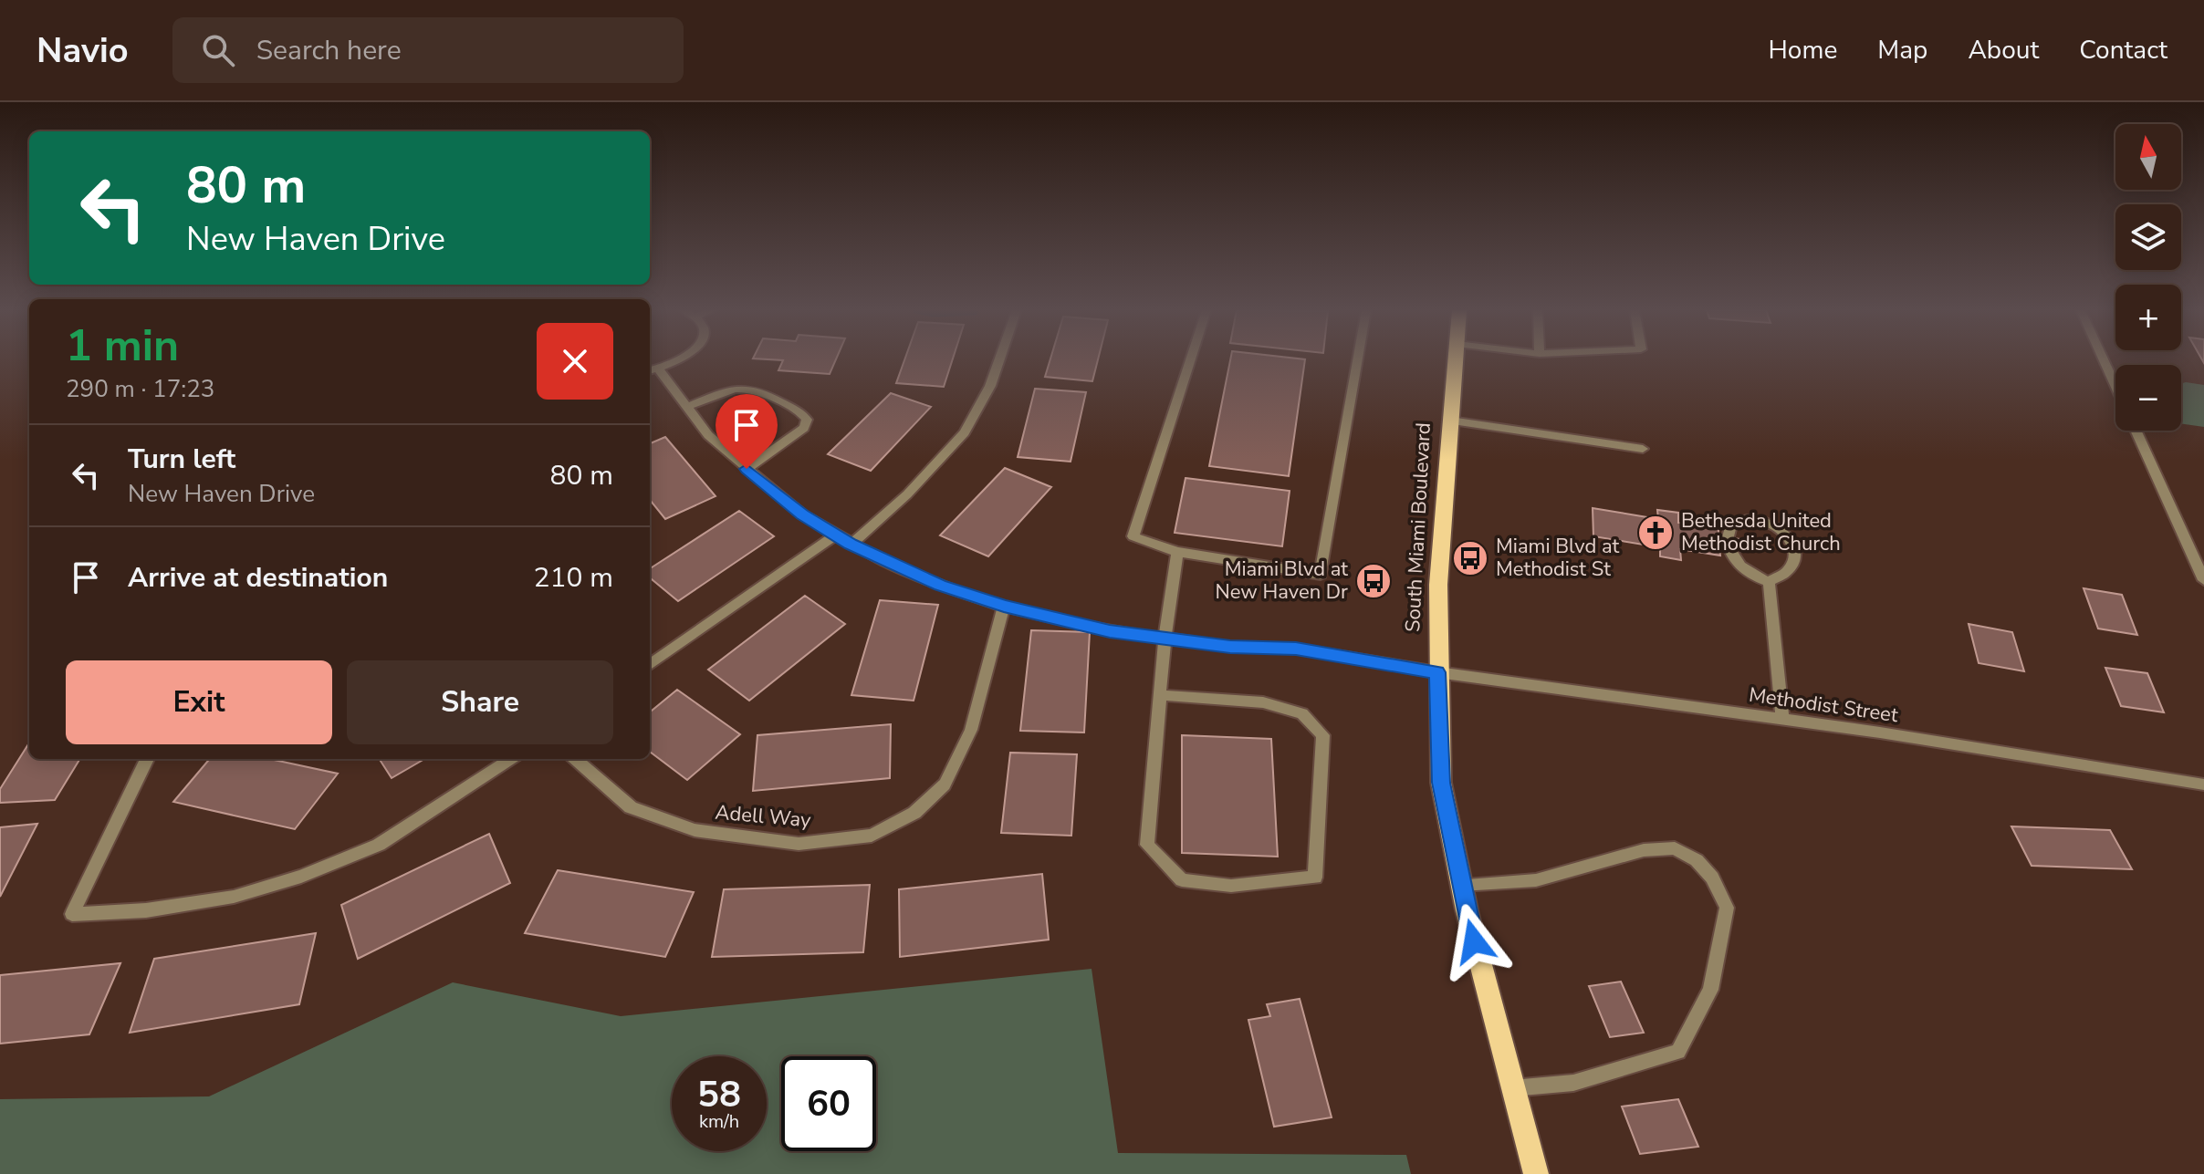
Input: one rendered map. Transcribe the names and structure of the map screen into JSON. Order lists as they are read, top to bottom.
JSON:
{
  "streets": {
    "main road": ["South Miami Boulevard"],
    "street": ["Methodist Street", "Adell Way"]
  },
  "crossings": [
    ["South Miami Boulevard", "Methodist Street"],
    ["Methodist Street", "Adell Way"]
  ],
  "places": {
    "church": ["Bethesda United Methodist Church"],
    "bus stop": ["Miami Blvd at Methodist St", "Miami Blvd at New Haven Dr"]
  },
  "north": "top",
  "page": {
    "header": "Navio",
    "search": "Search here",
    "nav": [
      "Home",
      "Map",
      "About",
      "Contact"
    ],
    "map_buttons": ["+", "−"],
    "turn": ["80 m", "New Haven Drive"],
    "heading": ["1 min", "290 m · 17:23"],
    "list": [
      {
        "name": "Turn left",
        "note": "New Haven Drive",
        "value": "80 m"
      },
      {
        "name": "Arrive at destination",
        "value": "210 m"
      }
    ],
    "buttons": ["Exit", "Share"],
    "speed": "58 km/h",
    "limit": "60"
  }
}
